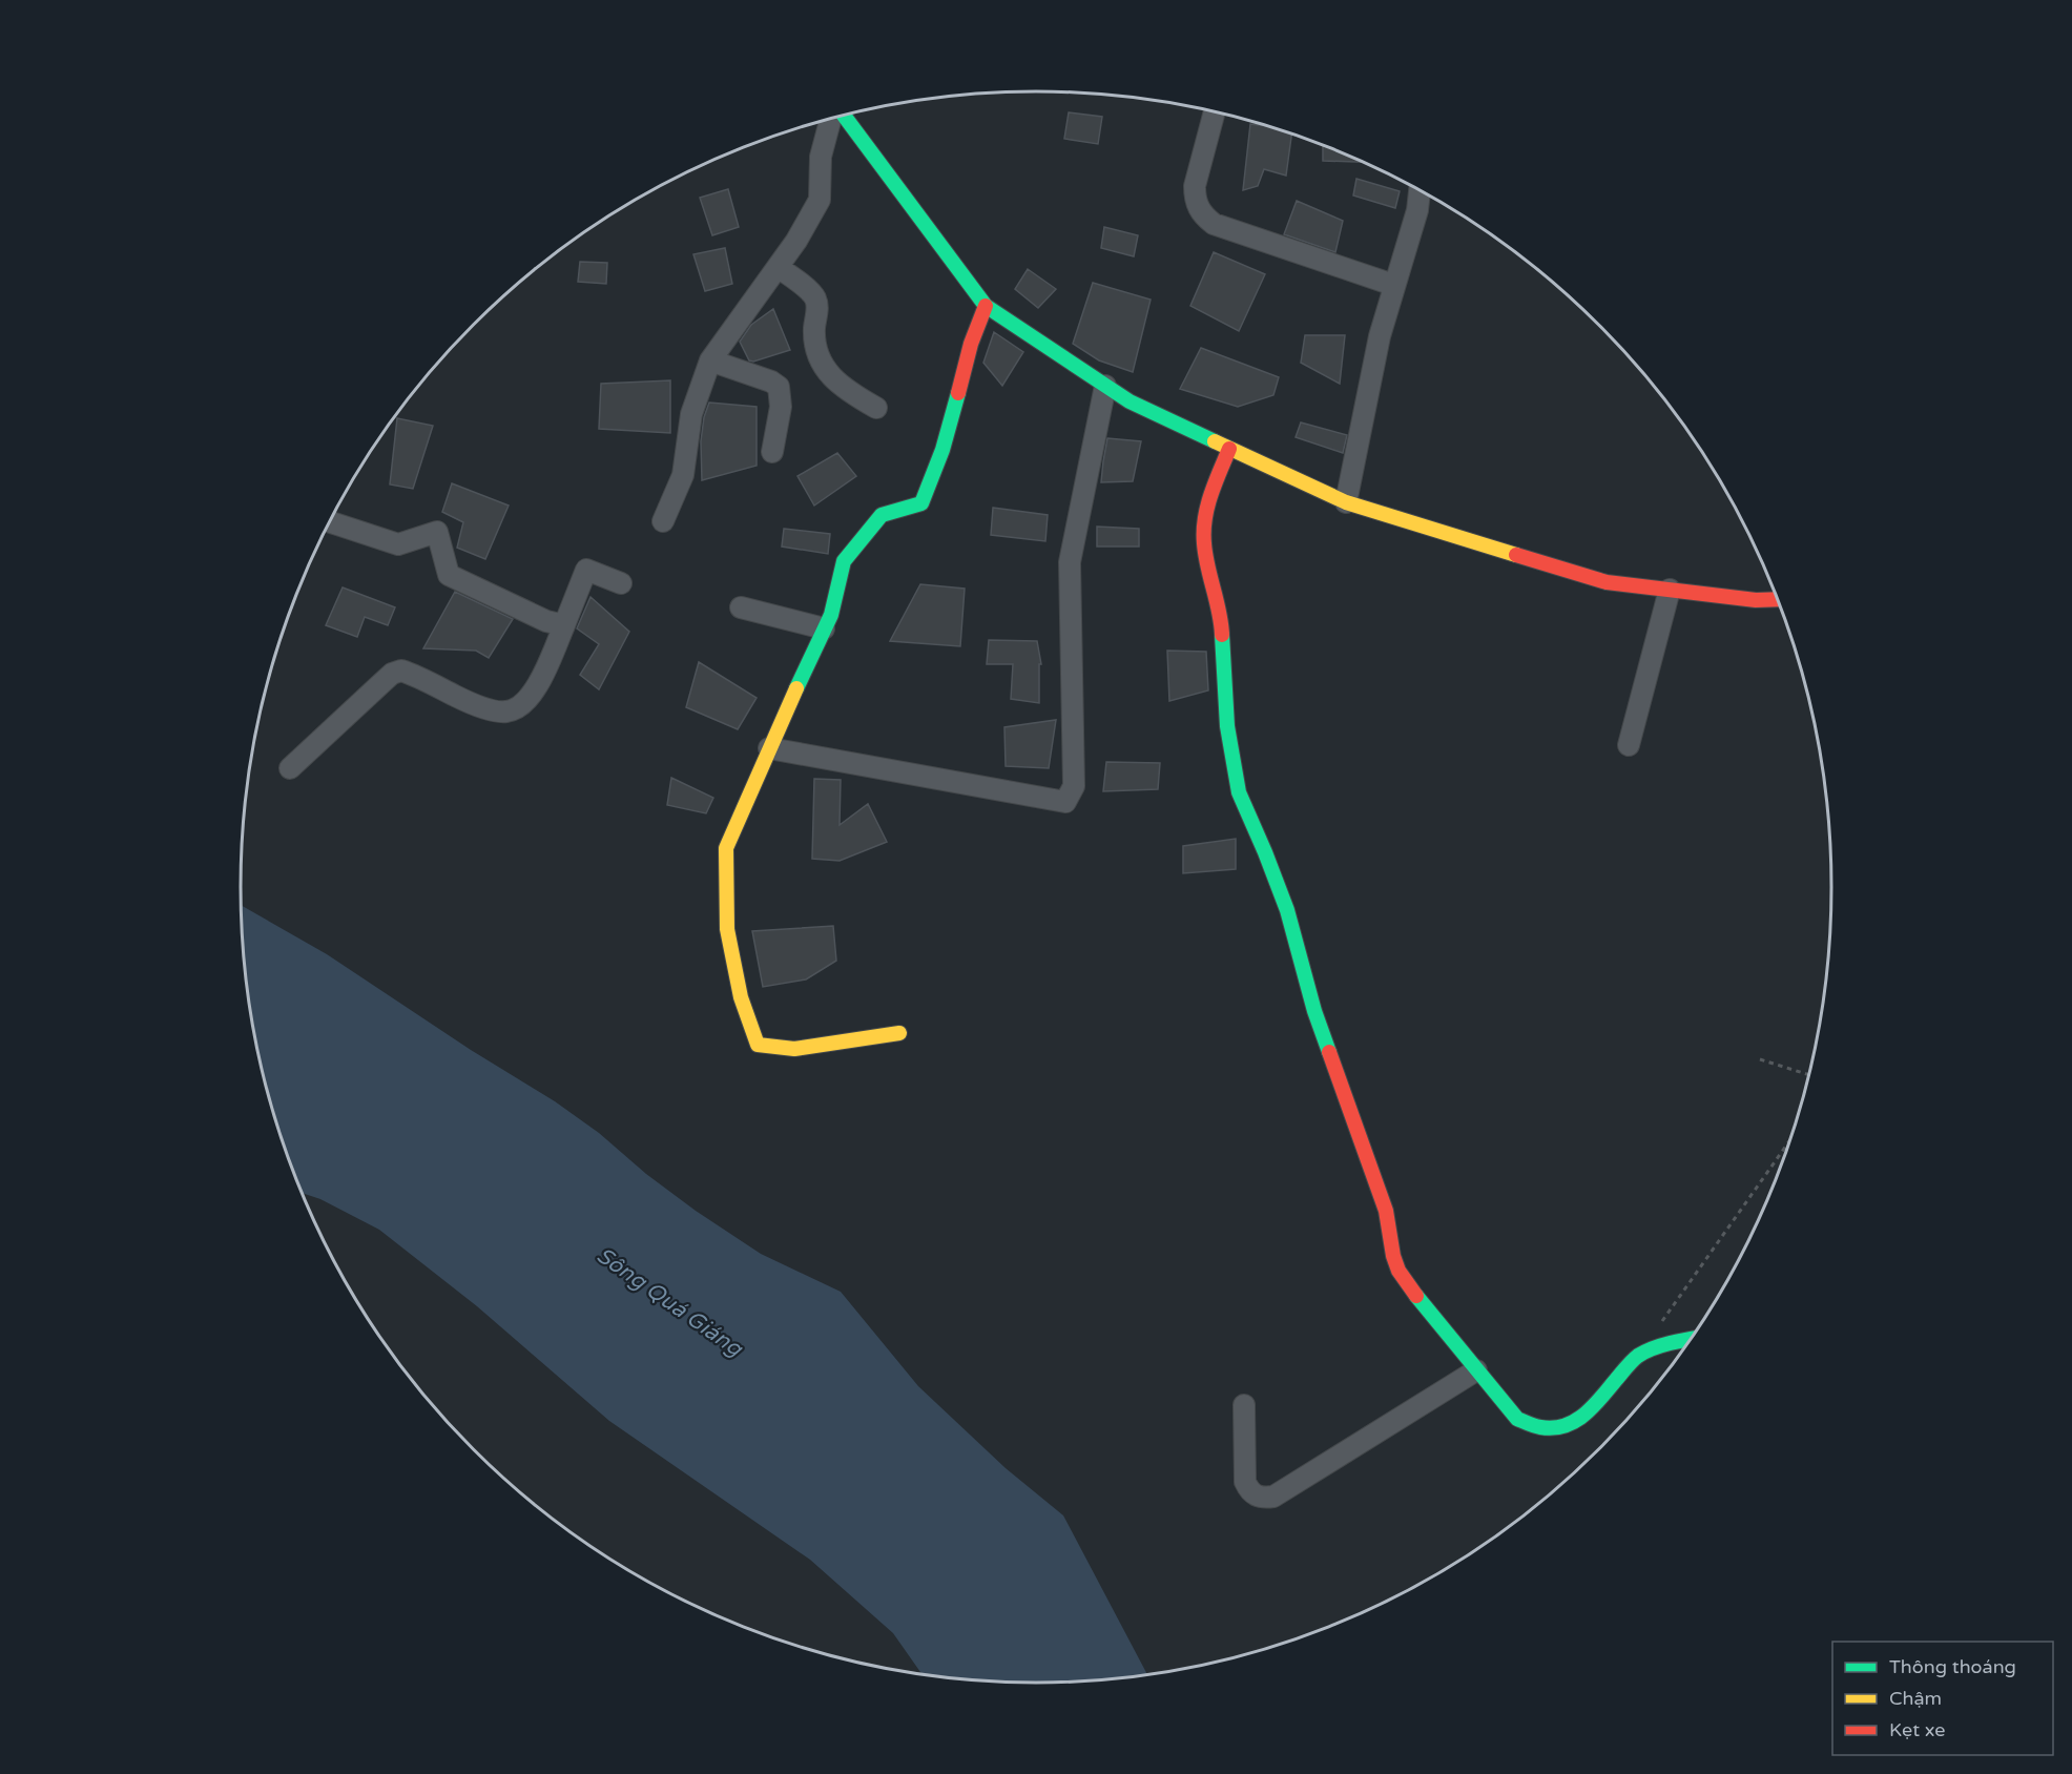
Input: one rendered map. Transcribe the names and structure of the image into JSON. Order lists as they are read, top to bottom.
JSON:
{
  "water": ["Sông Quá Giáng"],
  "legend": ["Thông thoáng", "Chậm", "Kẹt xe"]
}
